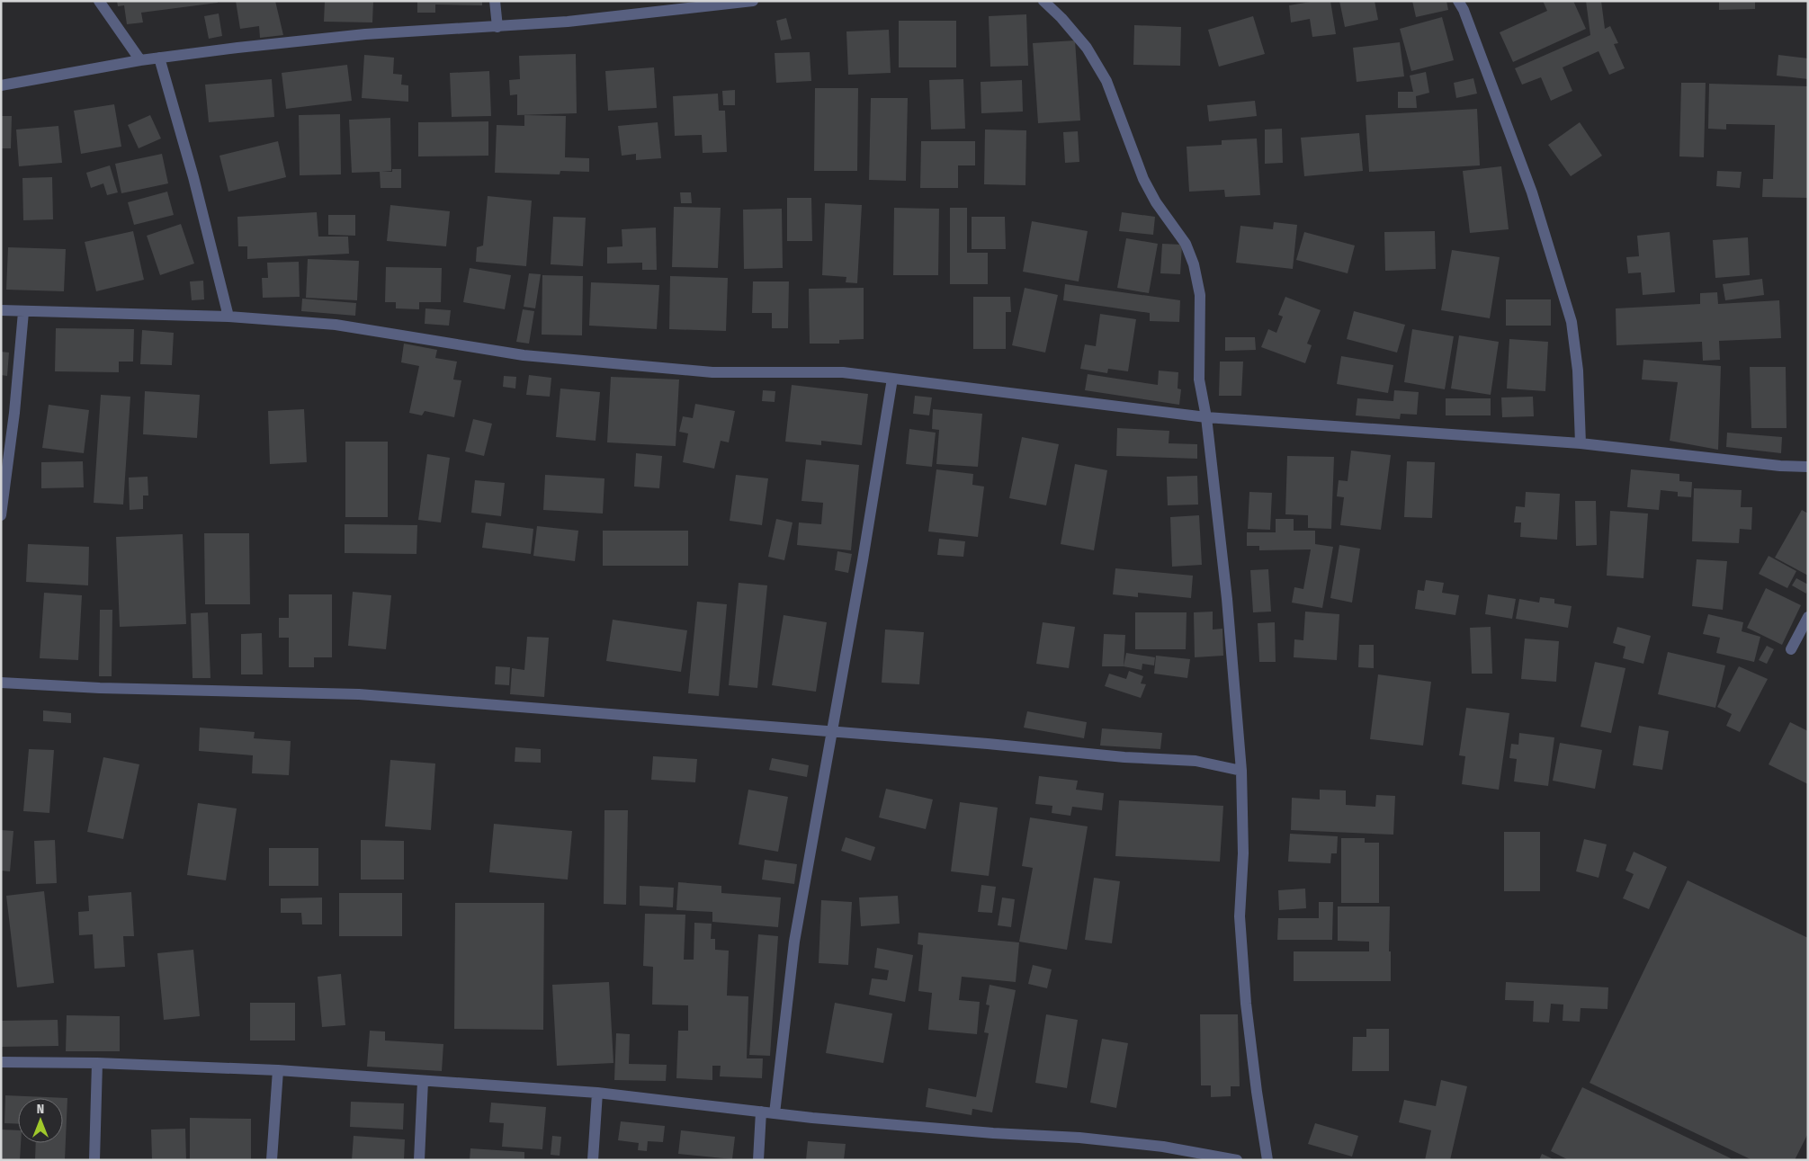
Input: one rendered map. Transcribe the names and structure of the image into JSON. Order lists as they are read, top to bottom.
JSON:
{
  "north": "top"
}
